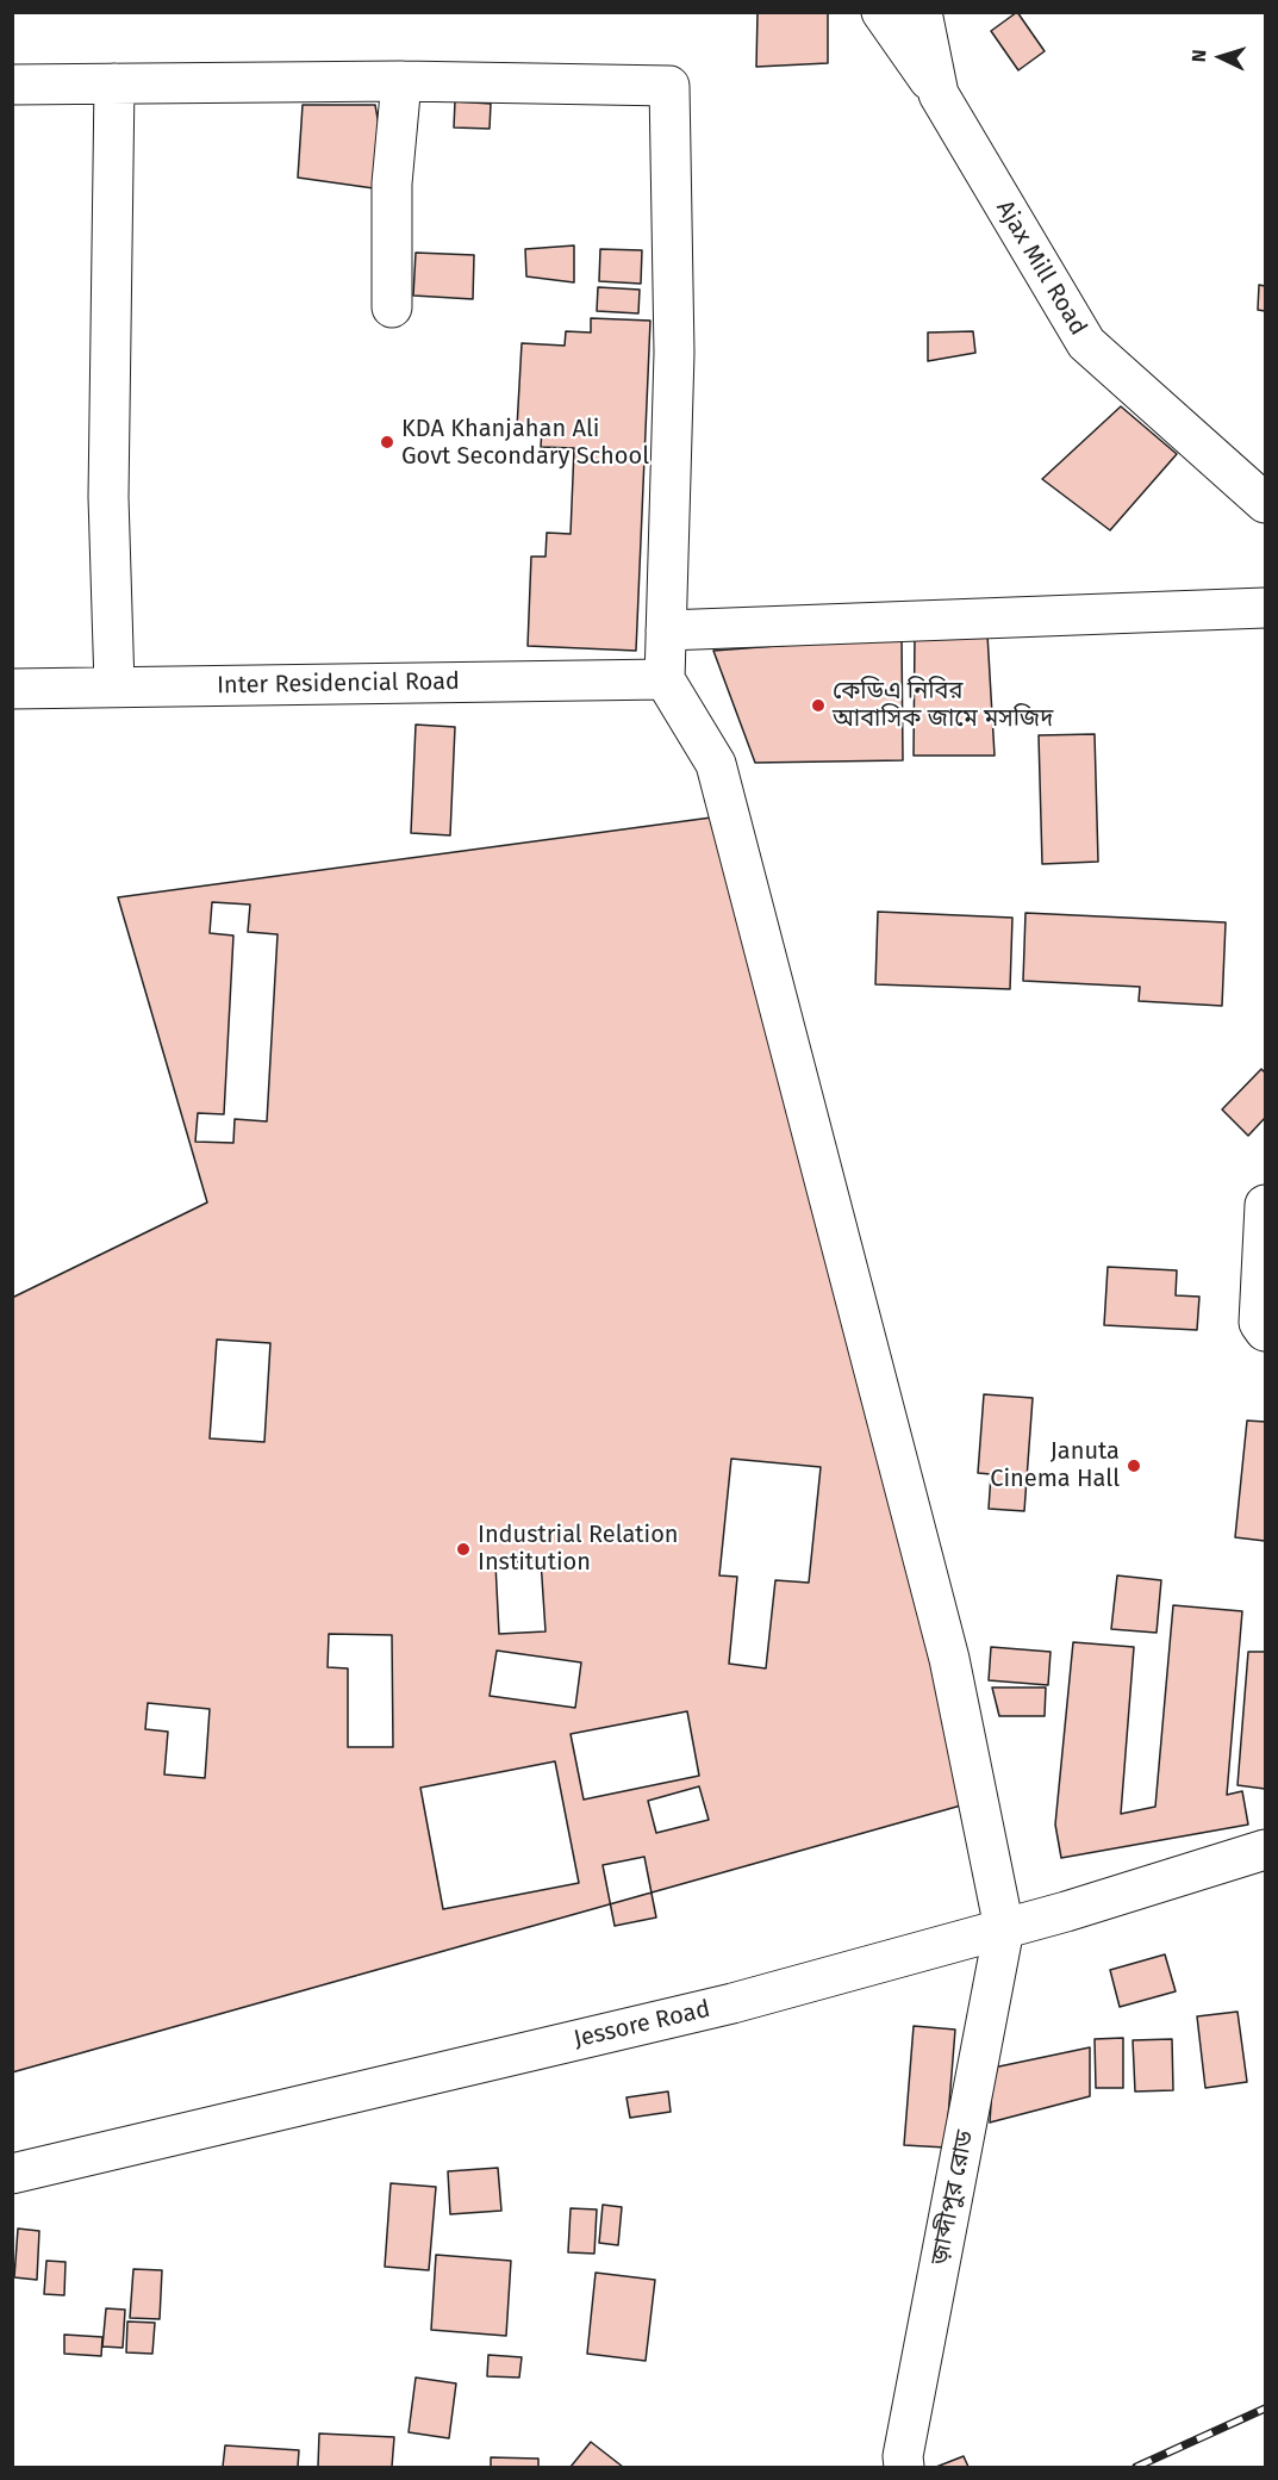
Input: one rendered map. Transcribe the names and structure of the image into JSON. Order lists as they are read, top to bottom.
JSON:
{
  "streets": {
    "main road": [
      "Ajax Mill Road",
      "Inter Residencial Road",
      "Jessore Road",
      "জ়াব্দীপুর রোড"
    ]
  },
  "crossings": [
    ["Jessore Road", "জ়াব্দীপুর রোড"]
  ],
  "places": [
    "KDA Khanjahan Ali Govt Secondary School",
    "কেডিএ নিবির আবাসিক জামে মসজিদ",
    "Januta Cinema Hall",
    "Industrial Relation Institution"
  ],
  "north": "left"
}
